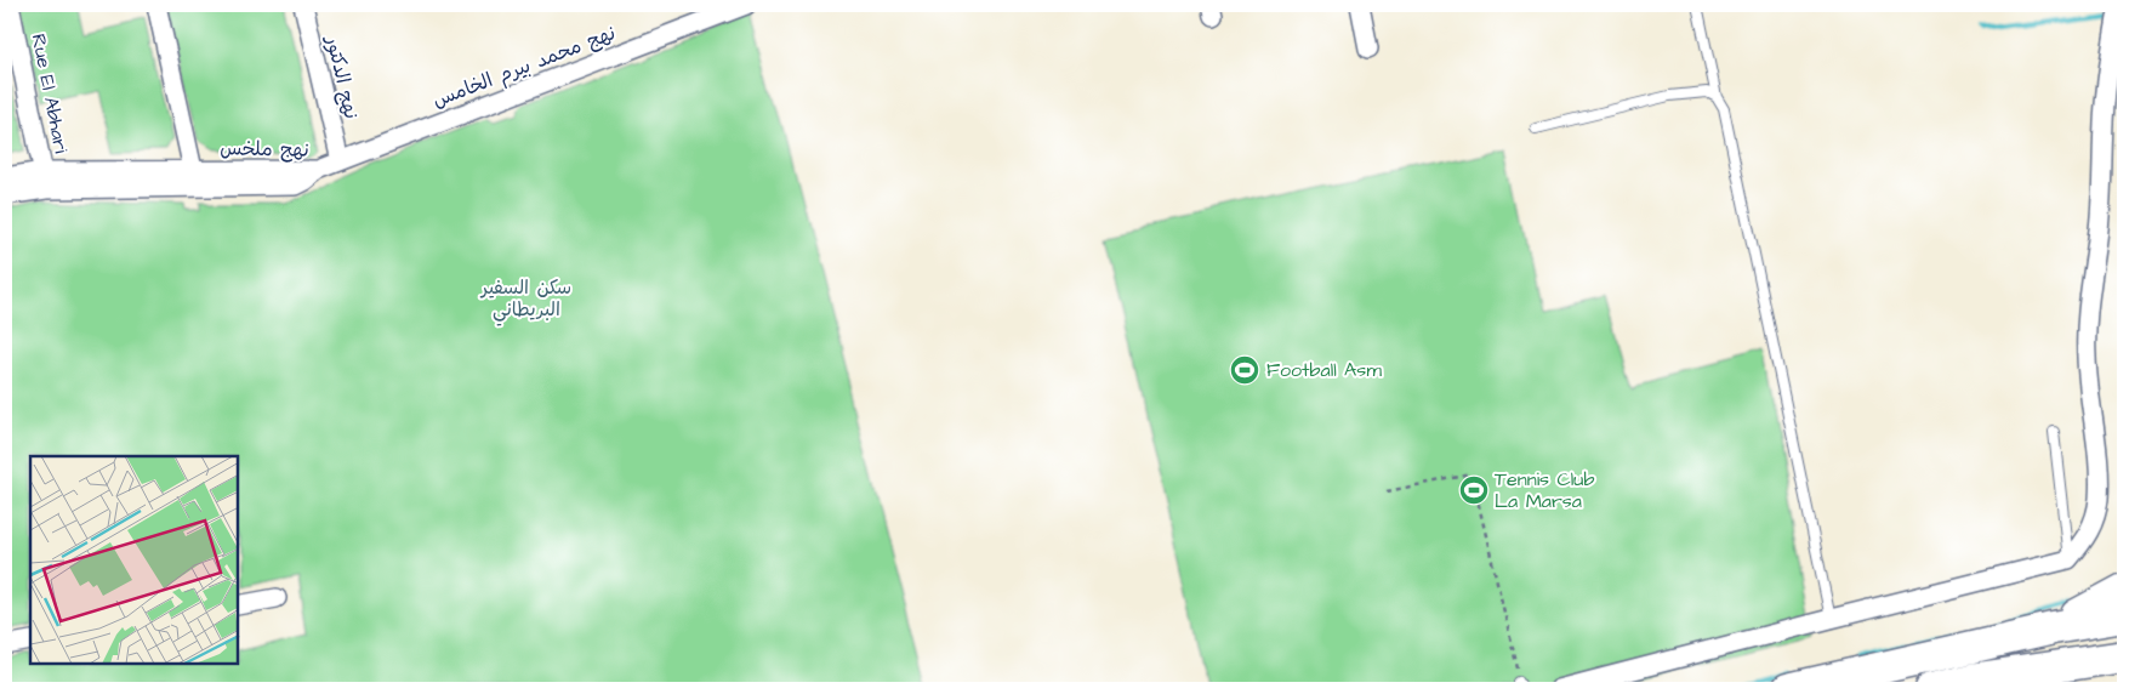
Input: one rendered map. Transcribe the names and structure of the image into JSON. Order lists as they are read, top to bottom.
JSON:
{
  "streets": {
    "street": [
      "نهج محمد بيرم الخامس",
      "نهج الدكتور",
      "Rue El Abhari",
      "نهج ملخس"
    ]
  },
  "crossings": [
    ["نهج محمد بيرم الخامس", "نهج الدكتور"],
    ["نهج محمد بيرم الخامس", "نهج ملخس"],
    ["Rue El Abhari", "نهج ملخس"]
  ],
  "parks": ["سكن السفير البريطاني"],
  "places": {
    "sports": ["Football Asm", "Tennis Club La Marsa"]
  }
}
